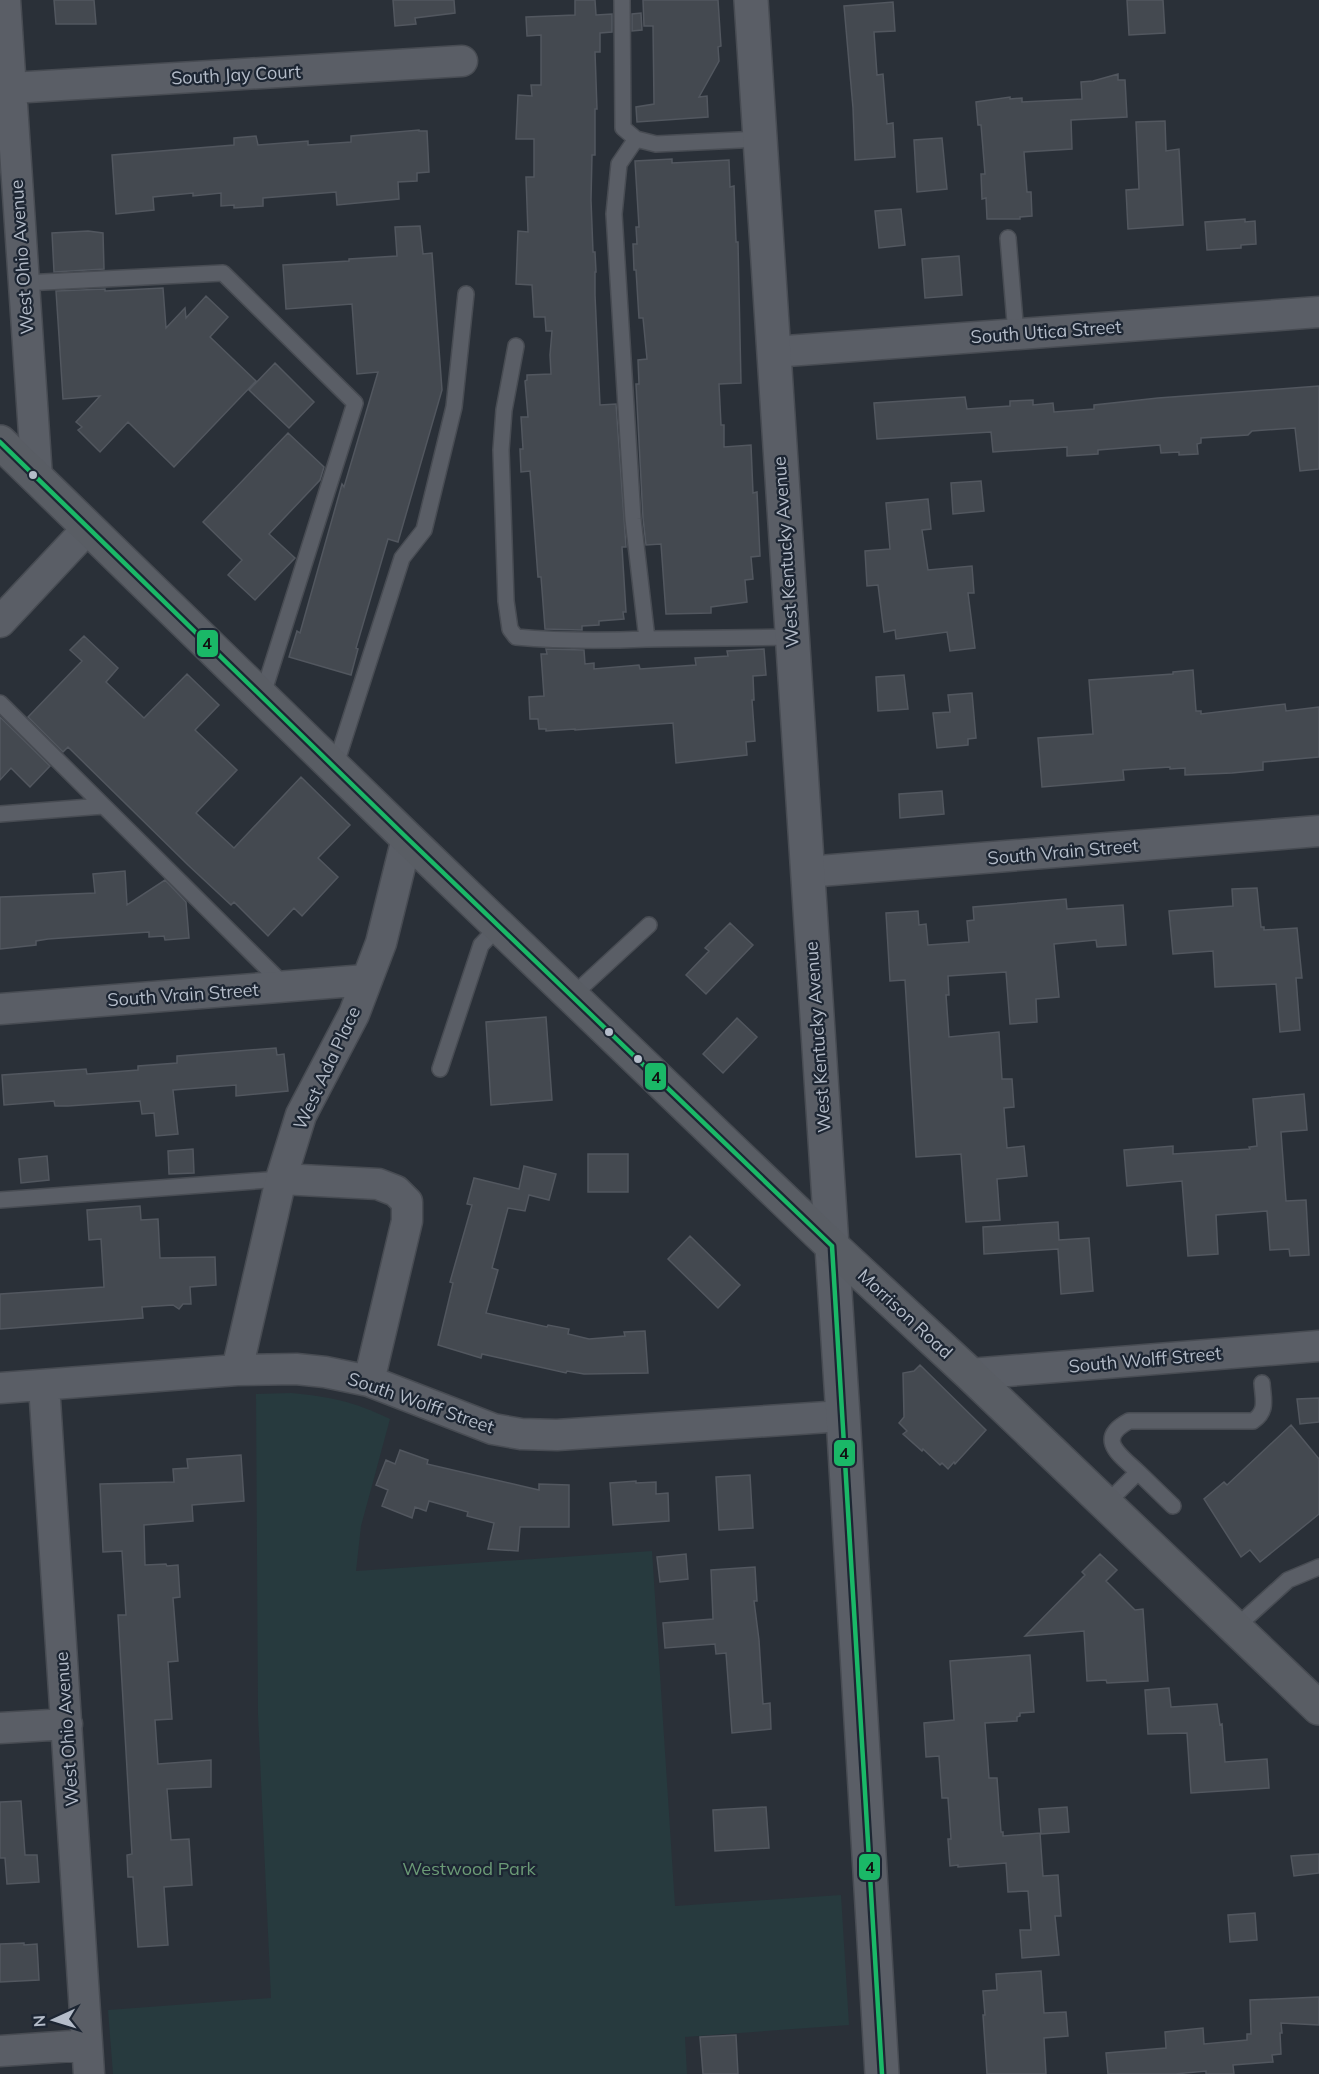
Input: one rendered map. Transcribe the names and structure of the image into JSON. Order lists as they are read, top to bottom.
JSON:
{
  "streets": {
    "main road": ["Morrison Road"],
    "street": [
      "South Jay Court",
      "West Ohio Avenue",
      "South Utica Street",
      "West Kentucky Avenue",
      "South Vrain Street",
      "West Ada Place",
      "South Wolff Street"
    ]
  },
  "crossings": [
    ["South Jay Court", "West Ohio Avenue"],
    ["West Ohio Avenue", "Morrison Road"],
    ["West Ohio Avenue", "South Wolff Street"],
    ["South Utica Street", "West Kentucky Avenue"],
    ["West Kentucky Avenue", "South Vrain Street"],
    ["West Kentucky Avenue", "Morrison Road"],
    ["West Kentucky Avenue", "South Wolff Street"],
    ["South Vrain Street", "West Ada Place"],
    ["West Ada Place", "Morrison Road"],
    ["West Ada Place", "South Wolff Street"],
    ["Morrison Road", "South Wolff Street"]
  ],
  "parks": ["Westwood Park"],
  "lines": ["transit line 4"],
  "north": "left"
}
